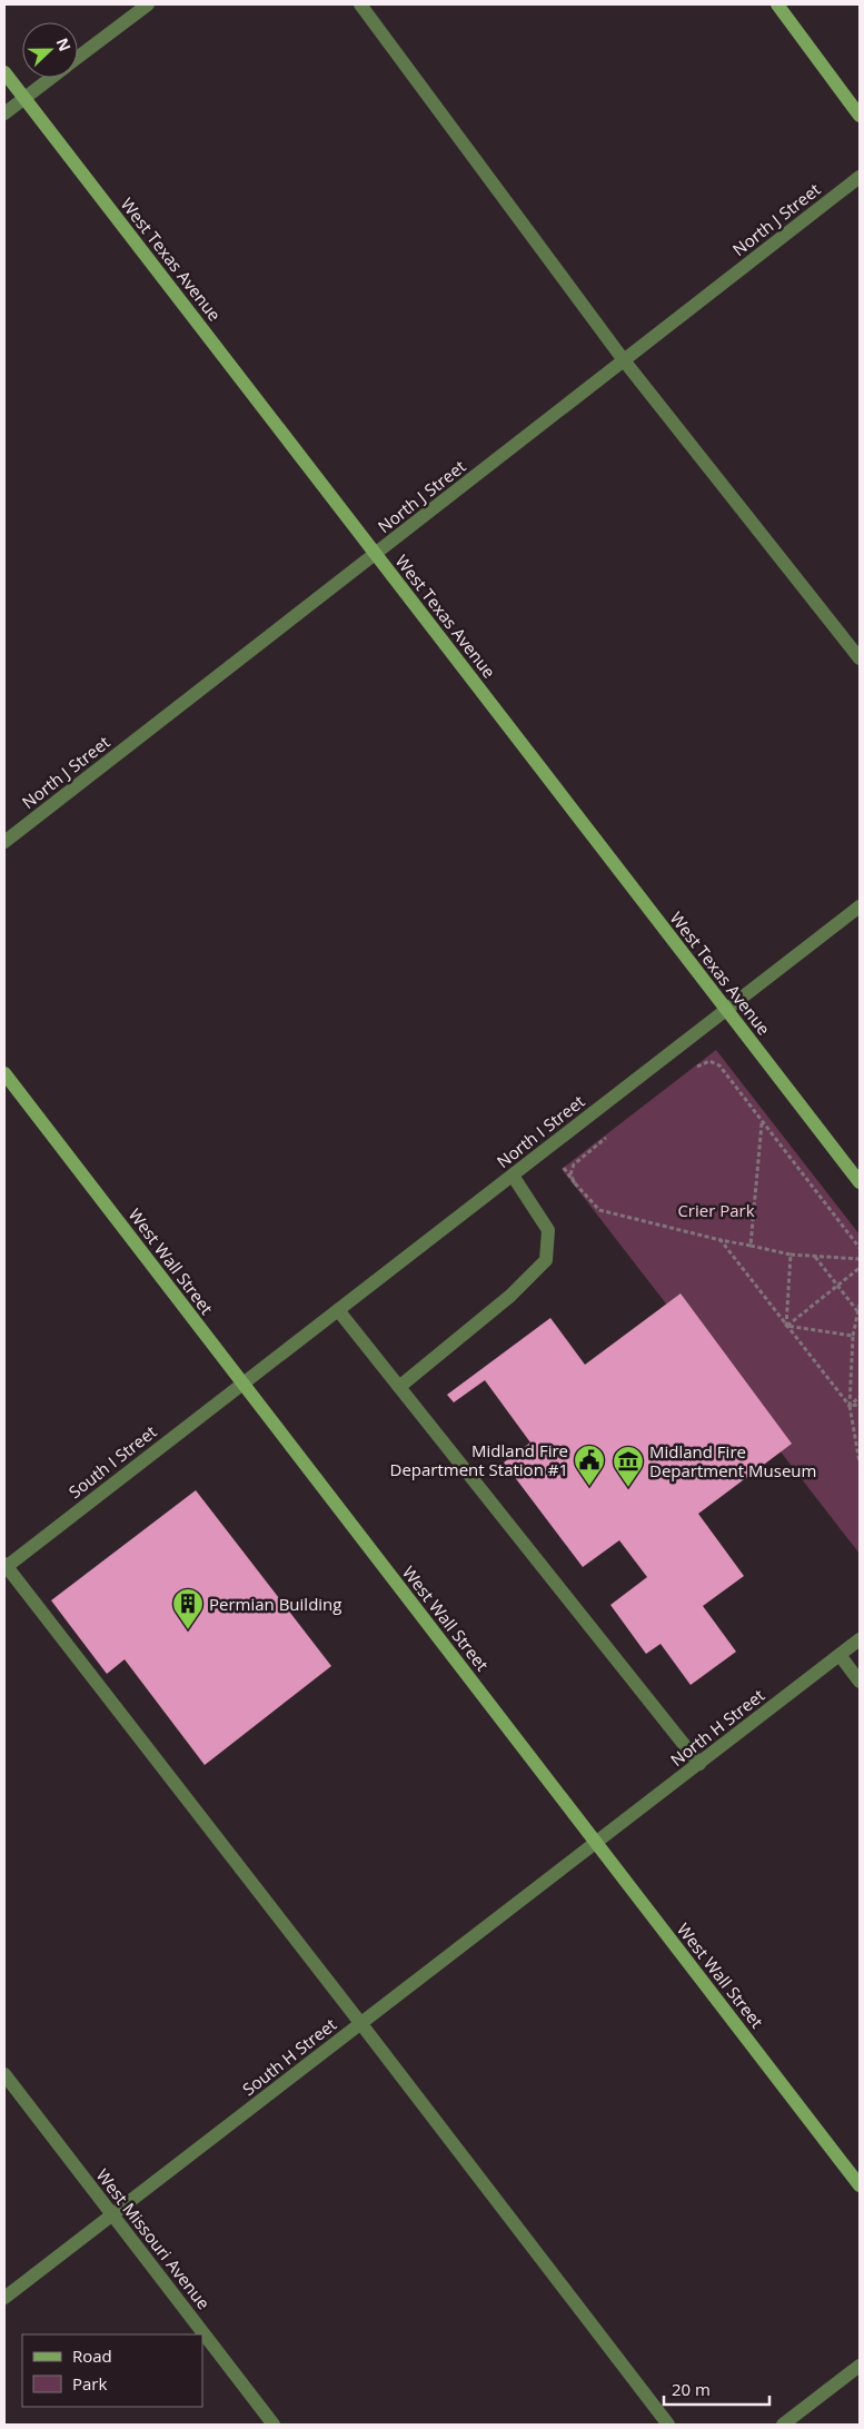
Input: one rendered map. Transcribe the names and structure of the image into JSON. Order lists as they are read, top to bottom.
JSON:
{
  "streets": {
    "main road": ["West Texas Avenue", "West Wall Street"],
    "street": [
      "North J Street",
      "North I Street",
      "South I Street",
      "North H Street",
      "South H Street",
      "West Missouri Avenue"
    ]
  },
  "crossings": [
    ["North J Street", "West Texas Avenue"],
    ["West Texas Avenue", "North I Street"],
    ["North I Street", "West Wall Street"],
    ["North I Street", "South I Street"],
    ["West Wall Street", "South I Street"],
    ["West Wall Street", "North H Street"],
    ["West Wall Street", "South H Street"],
    ["North H Street", "South H Street"],
    ["South H Street", "West Missouri Avenue"]
  ],
  "parks": ["Crier Park"],
  "places": {
    "public building": ["Midland Fire Department Station #1"],
    "museum": ["Midland Fire Department Museum"],
    "building": ["Permian Building"]
  },
  "legend": ["Road", "Park"],
  "scale_bar": "20 m",
  "north": "right"
}
